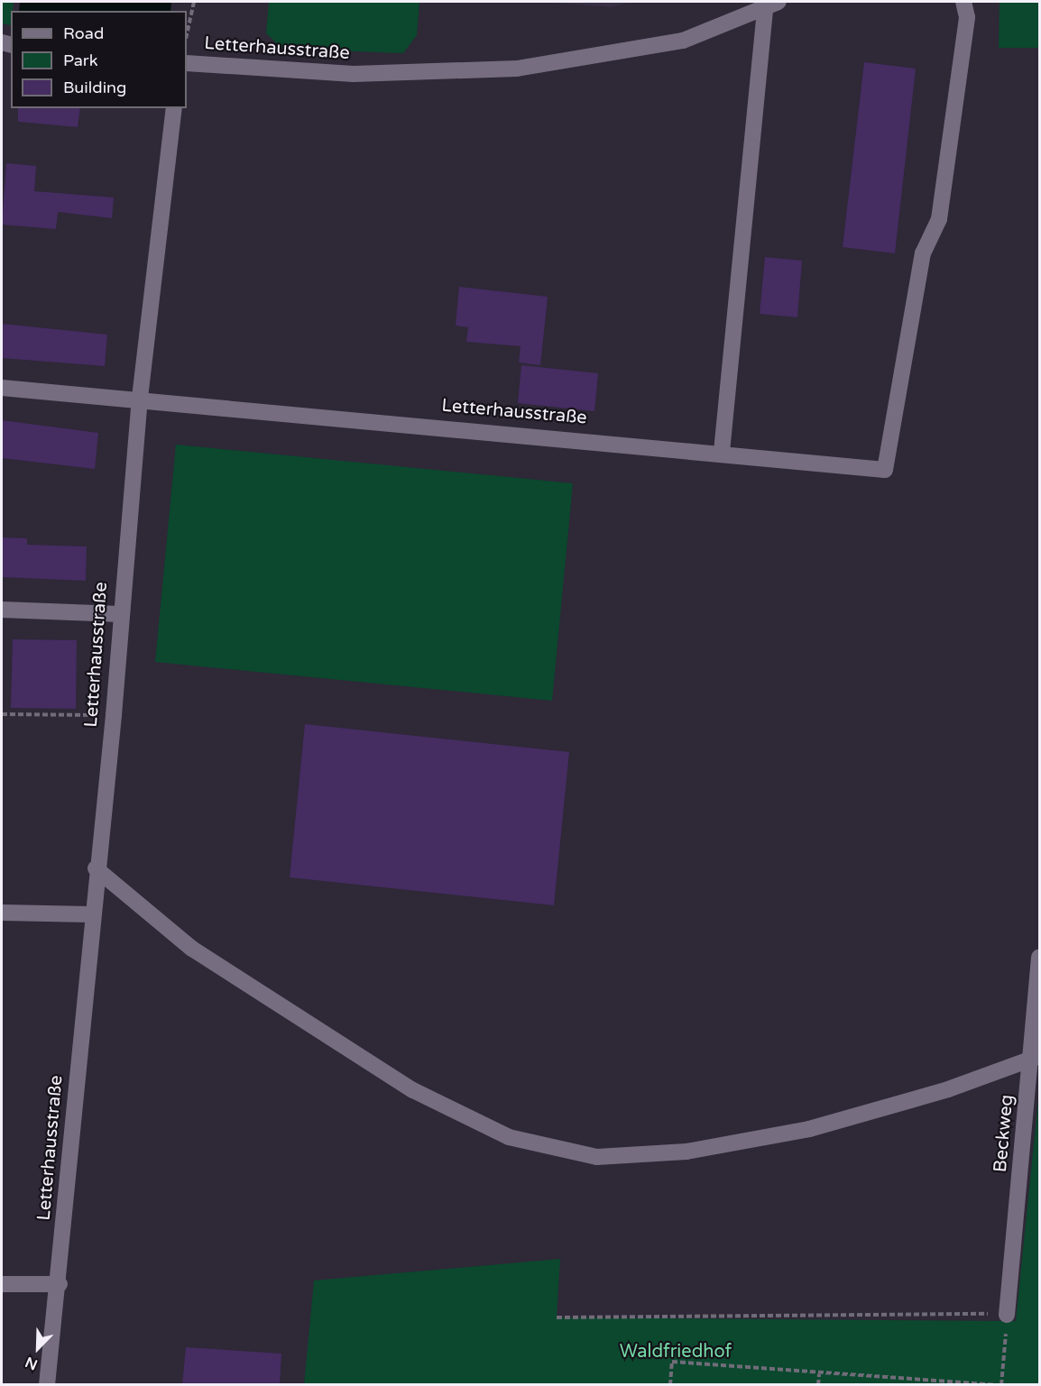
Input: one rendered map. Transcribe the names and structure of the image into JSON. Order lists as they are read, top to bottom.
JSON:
{
  "streets": {
    "street": ["Letterhausstraße", "Beckweg"]
  },
  "parks": ["Waldfriedhof"],
  "legend": ["Road", "Park", "Building"],
  "north": "bottom left"
}
